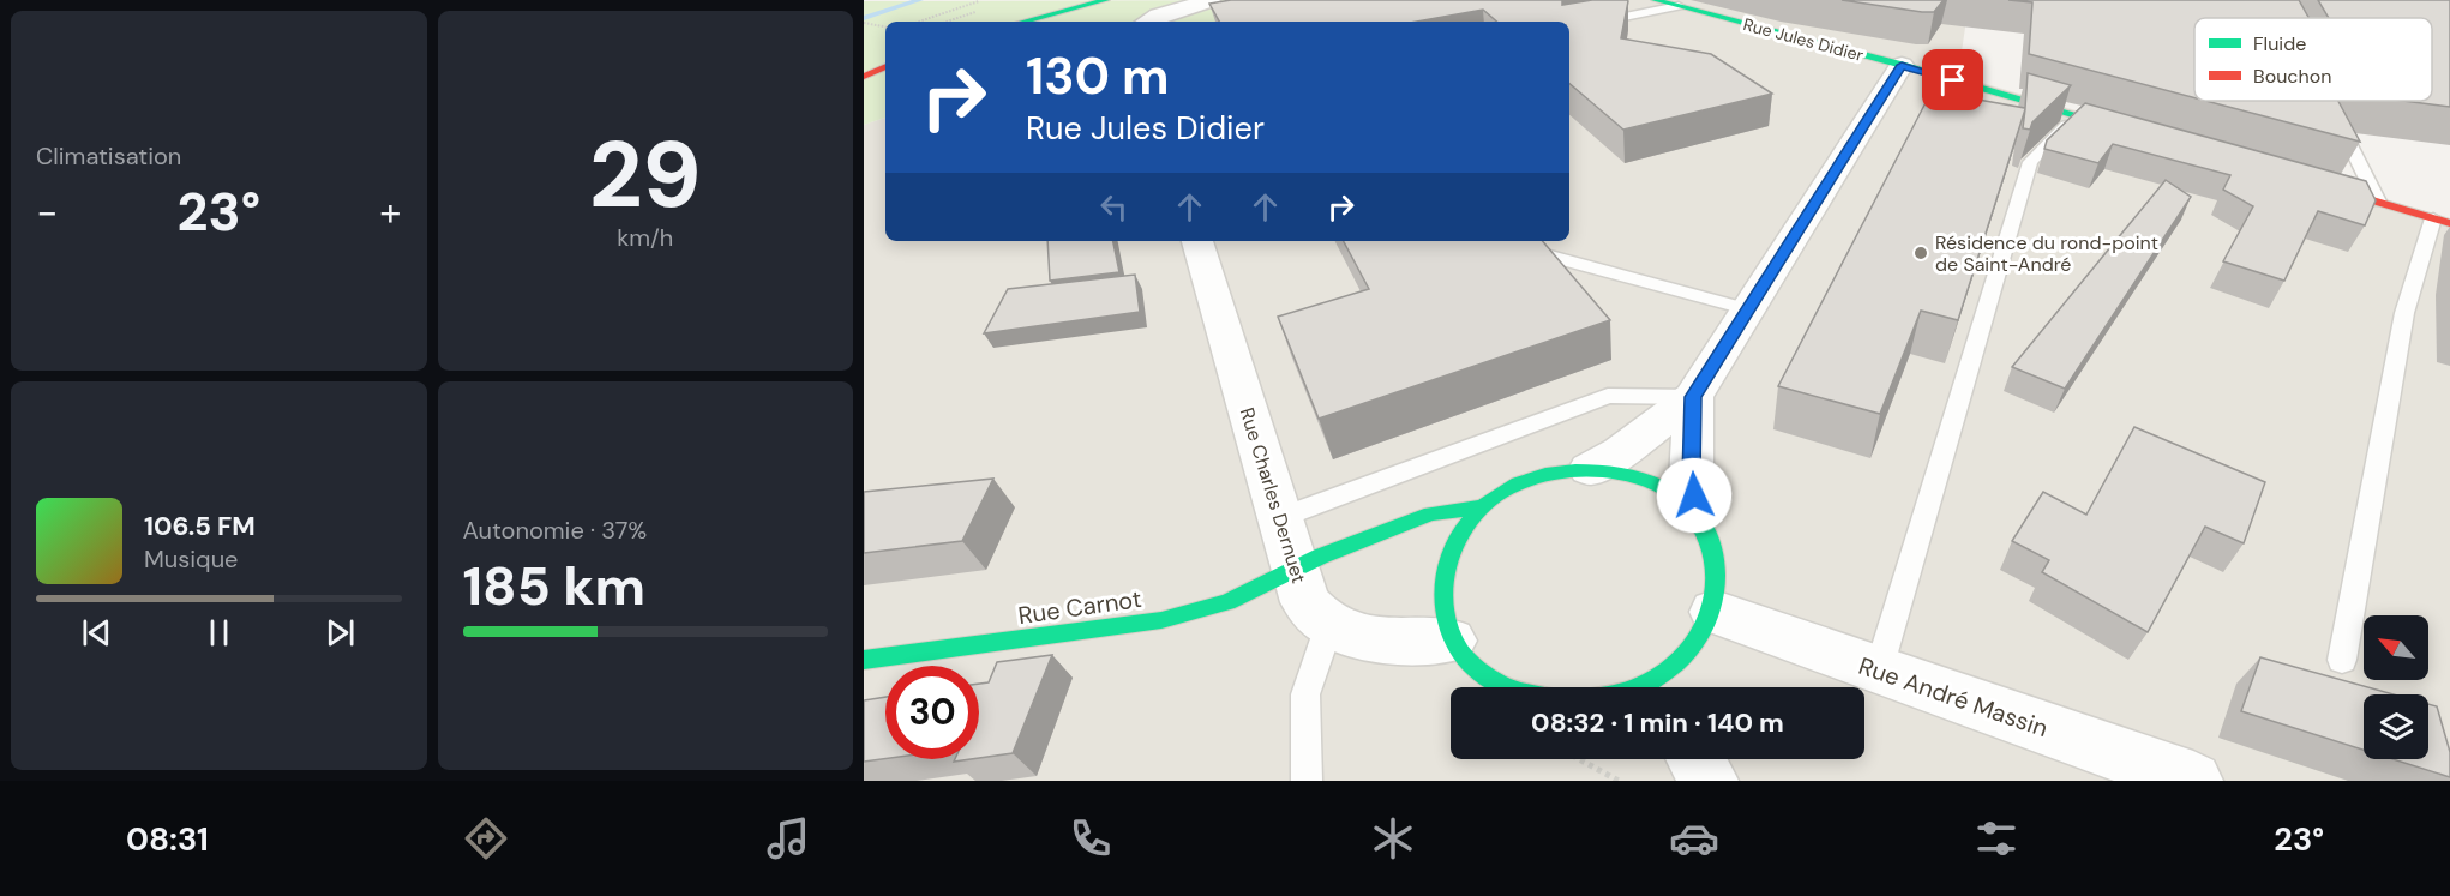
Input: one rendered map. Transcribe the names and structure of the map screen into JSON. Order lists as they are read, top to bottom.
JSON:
{
  "streets": {
    "street": [
      "Rue Jules Didier",
      "Rue Charles Dernuet",
      "Rue Carnot",
      "Rue André Massin"
    ]
  },
  "crossings": [
    ["Rue Charles Dernuet", "Rue Carnot"]
  ],
  "places": ["Résidence du rond-point de Saint-André"],
  "legend": ["Fluide", "Bouchon"],
  "north": "top left",
  "page": {
    "tile": [
      "Climatisation",
      ["29", "km/h"],
      ["Autonomie · 37%", "185 km"]
    ],
    "turn": ["130 m", "Rue Jules Didier"],
    "heat": ["−", "23°", "+"],
    "song": ["106.5 FM", "Musique"],
    "limit": "30",
    "trip": "08:32 · 1 min · 140 m",
    "tabs": ["08:31", "23°"]
  }
}
